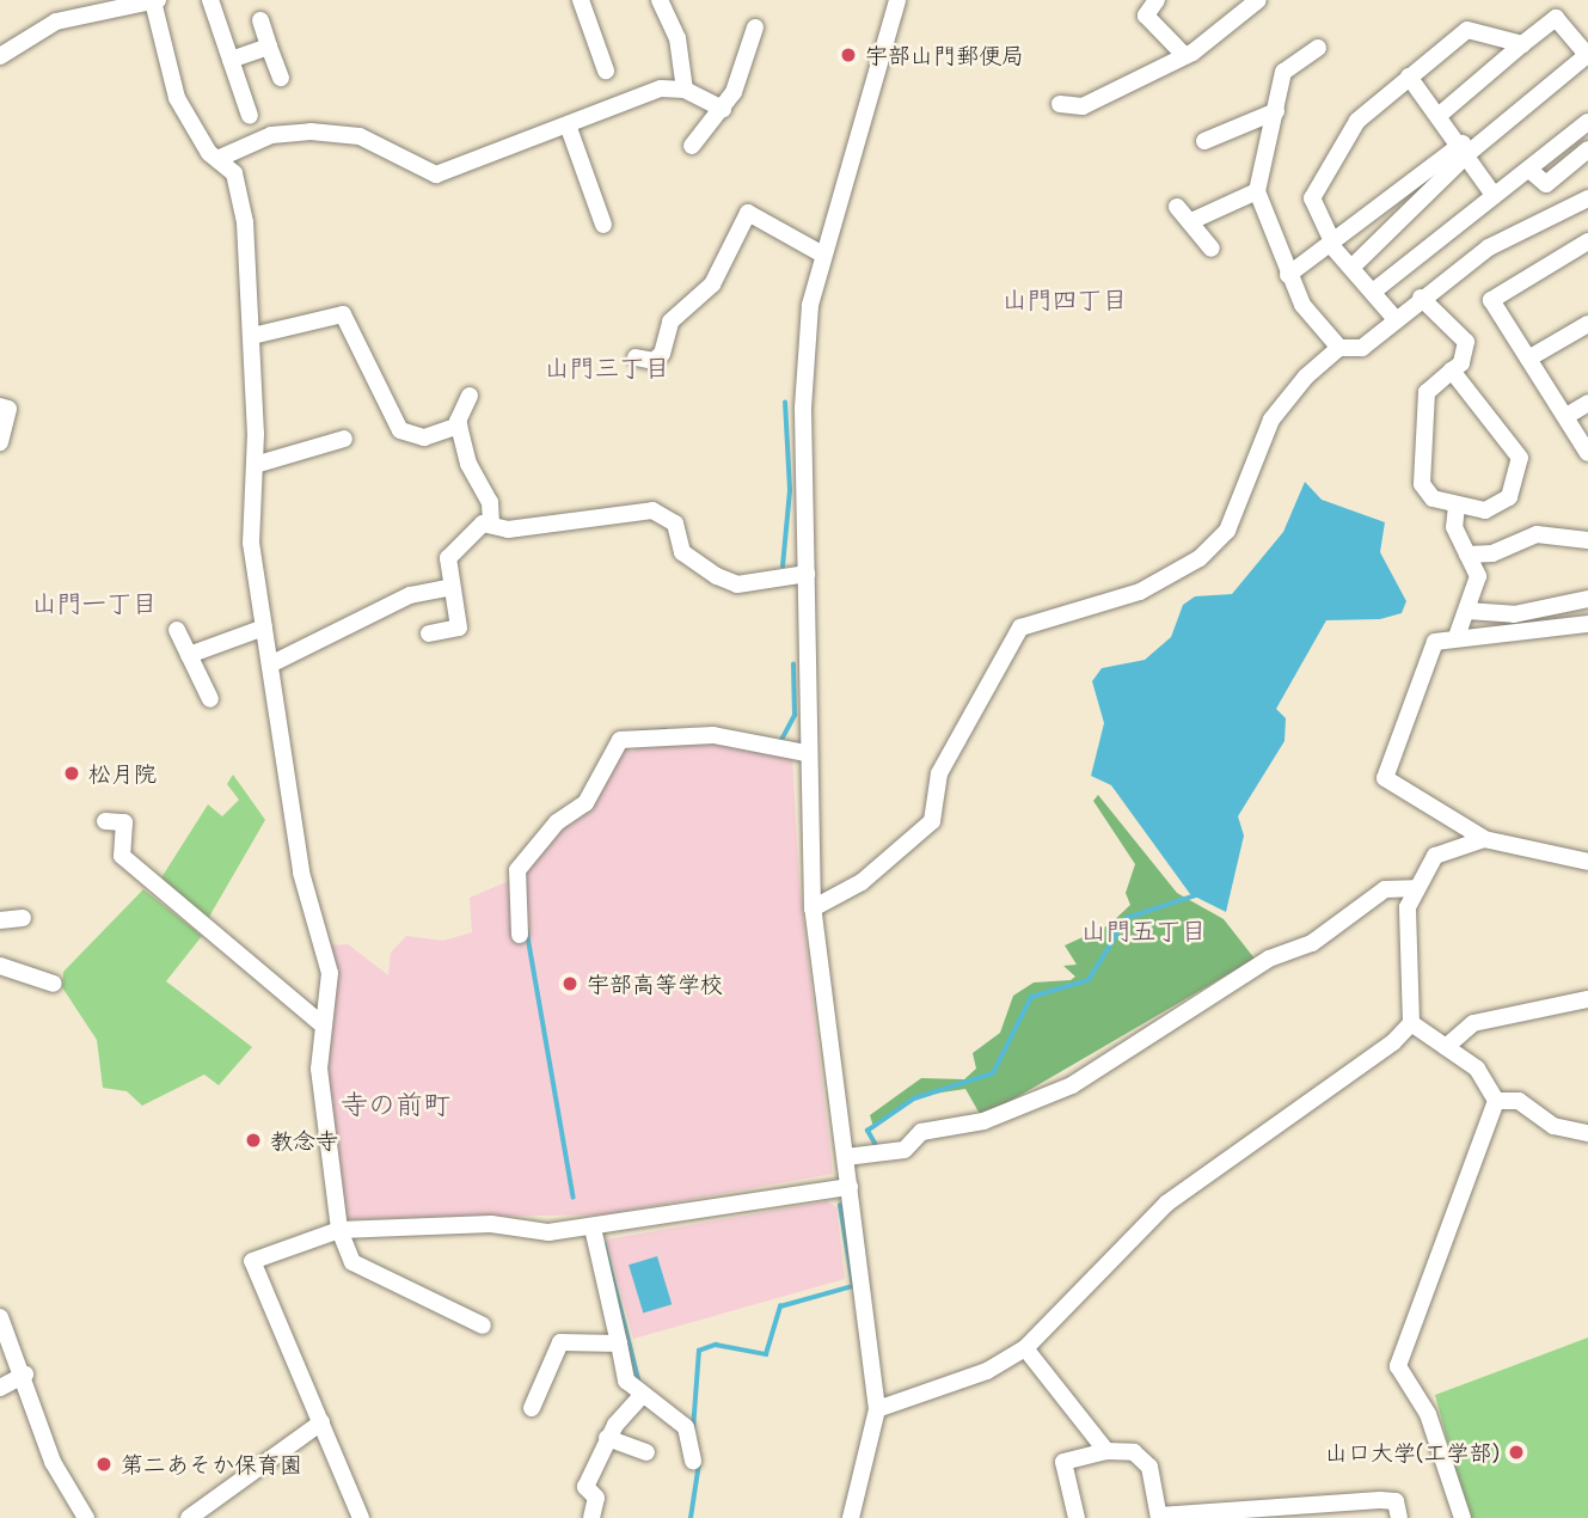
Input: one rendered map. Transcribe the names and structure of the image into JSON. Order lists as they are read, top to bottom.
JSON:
{
  "districts": [
    "山門四丁目",
    "山門三丁目",
    "山門一丁目",
    "山門五丁目",
    "寺の前町"
  ],
  "places": [
    "宇部山門郵便局",
    "松月院",
    "宇部高等学校",
    "教念寺",
    "山口大学(工学部)",
    "第二あそか保育園"
  ]
}
